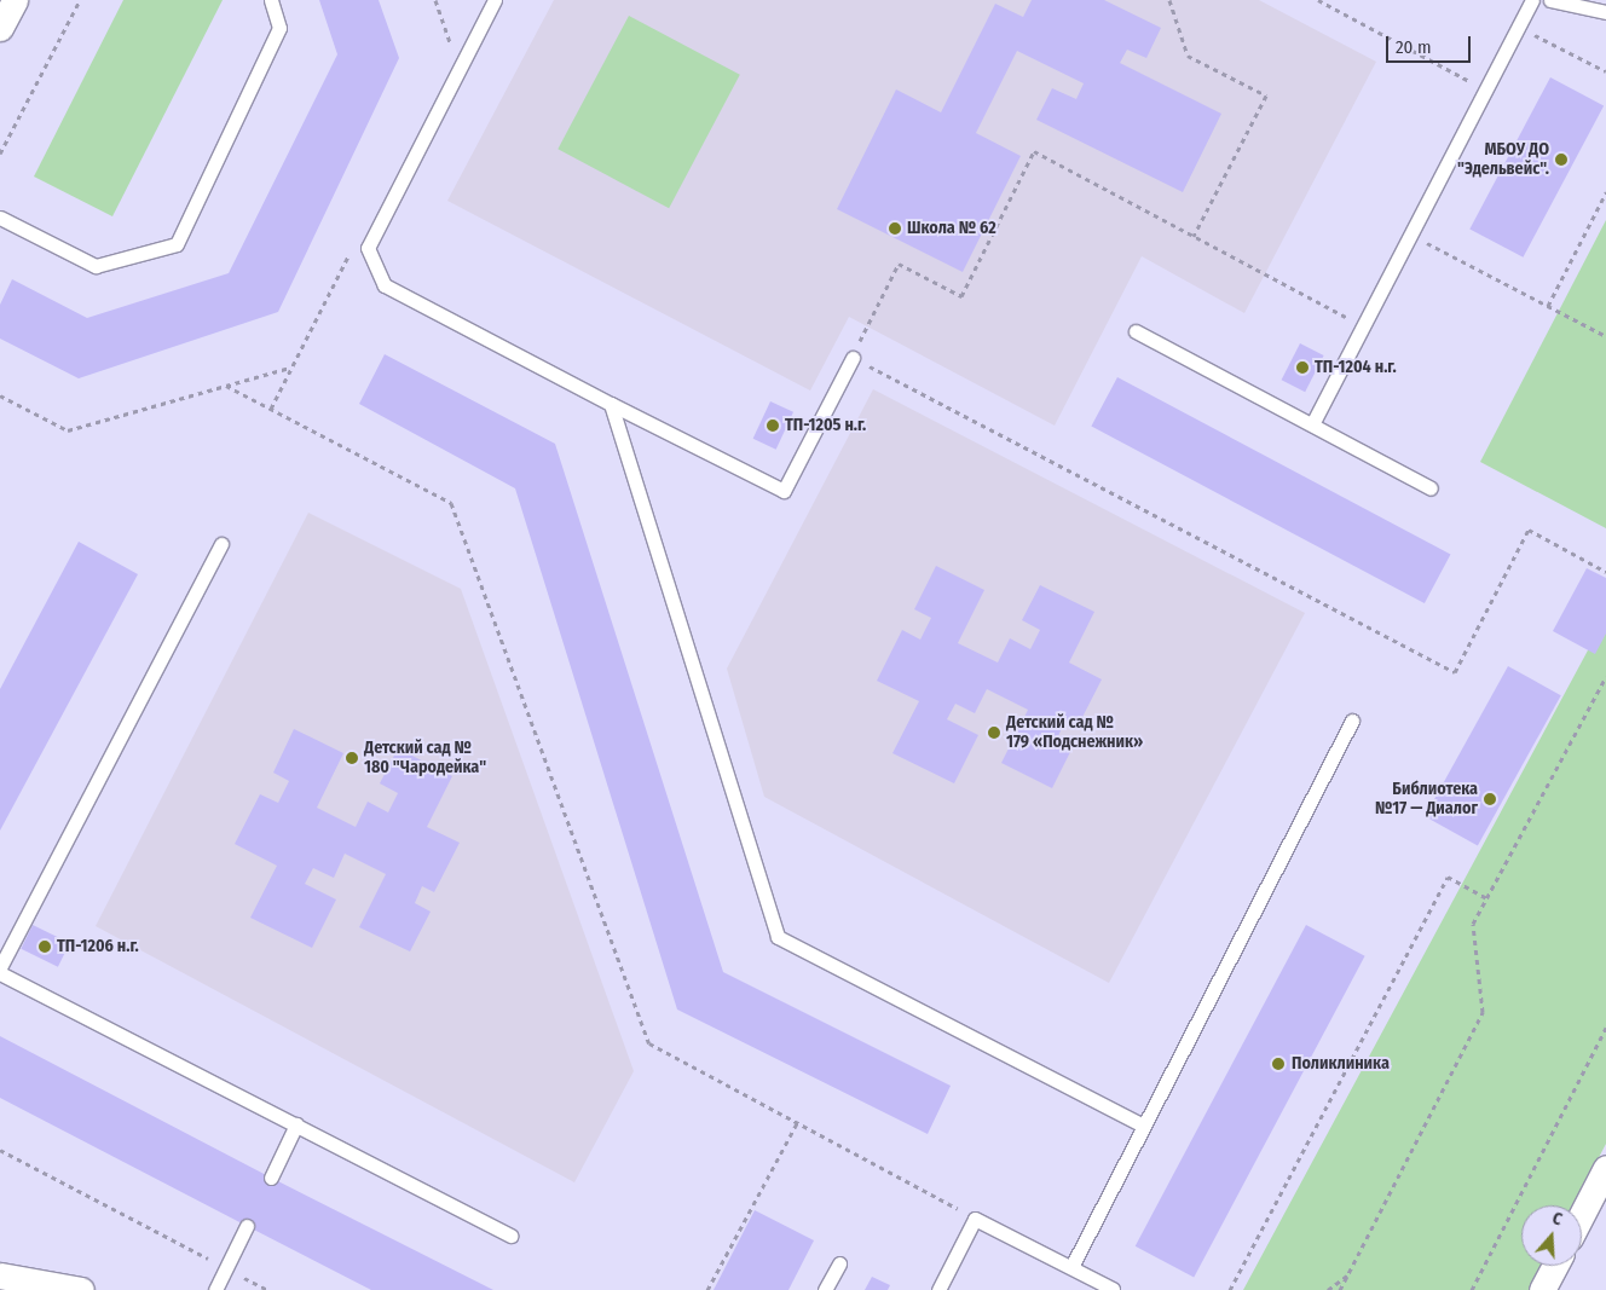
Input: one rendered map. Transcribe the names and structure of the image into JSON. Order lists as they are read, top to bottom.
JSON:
{
  "places": [
    "МБОУ ДО \"Эдельвейс\".",
    "Школа № 62",
    "ТП-1204 н.г.",
    "ТП-1205 н.г.",
    "Детский сад № 179 «Подснежник»",
    "Детский сад № 180 \"Чародейка\"",
    "Библиотека №17 — Диалог",
    "ТП-1206 н.г.",
    "Поликлиника"
  ],
  "scale_bar": "20 m",
  "north": "top"
}
